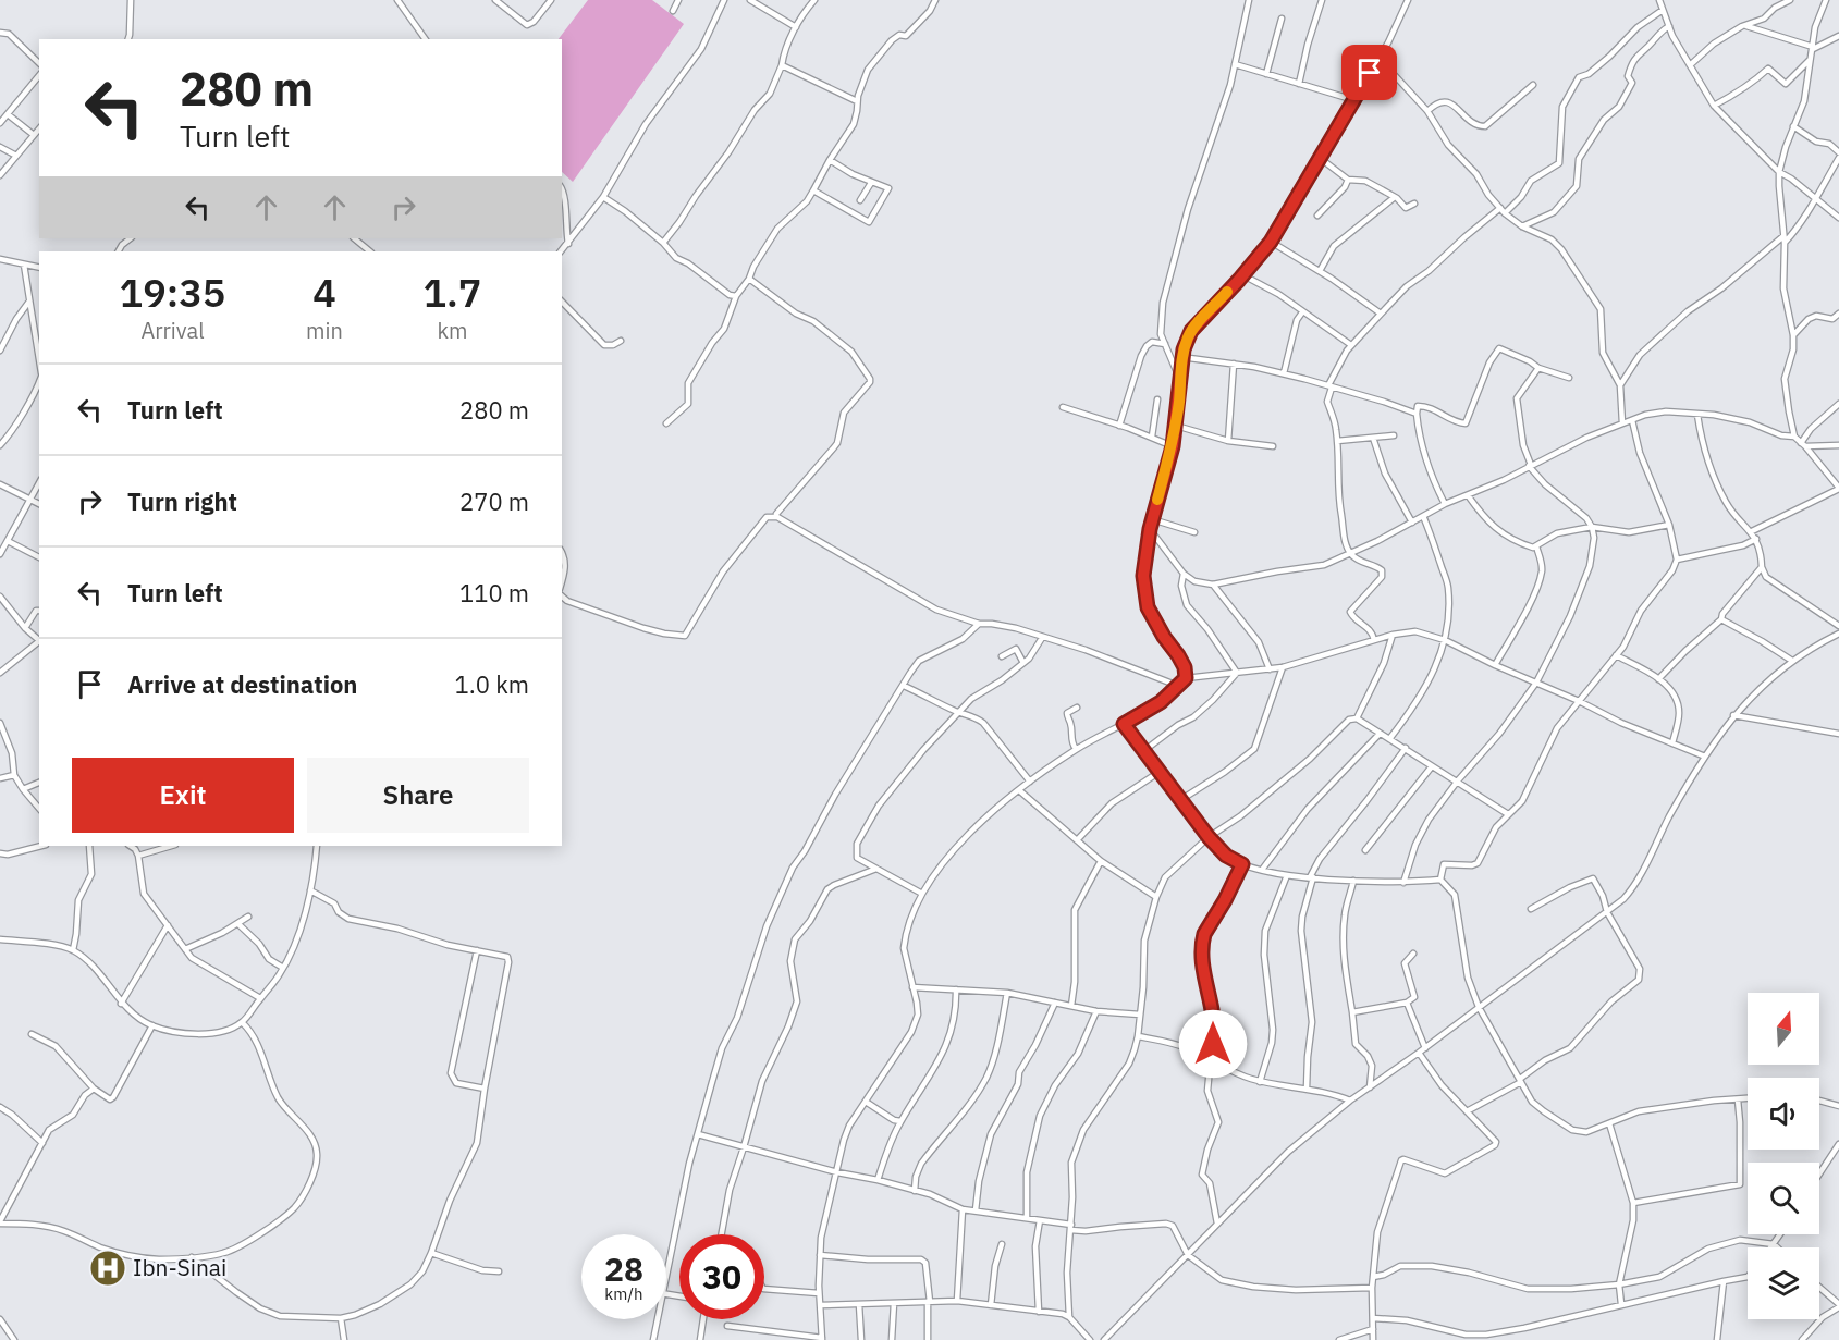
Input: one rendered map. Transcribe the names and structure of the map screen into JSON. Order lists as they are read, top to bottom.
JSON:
{
  "places": {
    "hospital": ["Ibn-Sinai"]
  },
  "north": "top",
  "page": {
    "turn": ["280 m", "Turn left"],
    "eta": [
      "19:35",
      "Arrival",
      "4",
      "min",
      "1.7",
      "km"
    ],
    "list": [
      {
        "name": "Turn left",
        "value": "280 m"
      },
      {
        "name": "Turn right",
        "value": "270 m"
      },
      {
        "name": "Turn left",
        "value": "110 m"
      },
      {
        "name": "Arrive at destination",
        "value": "1.0 km"
      }
    ],
    "buttons": ["Exit", "Share"],
    "speed": "28 km/h",
    "limit": "30"
  }
}
